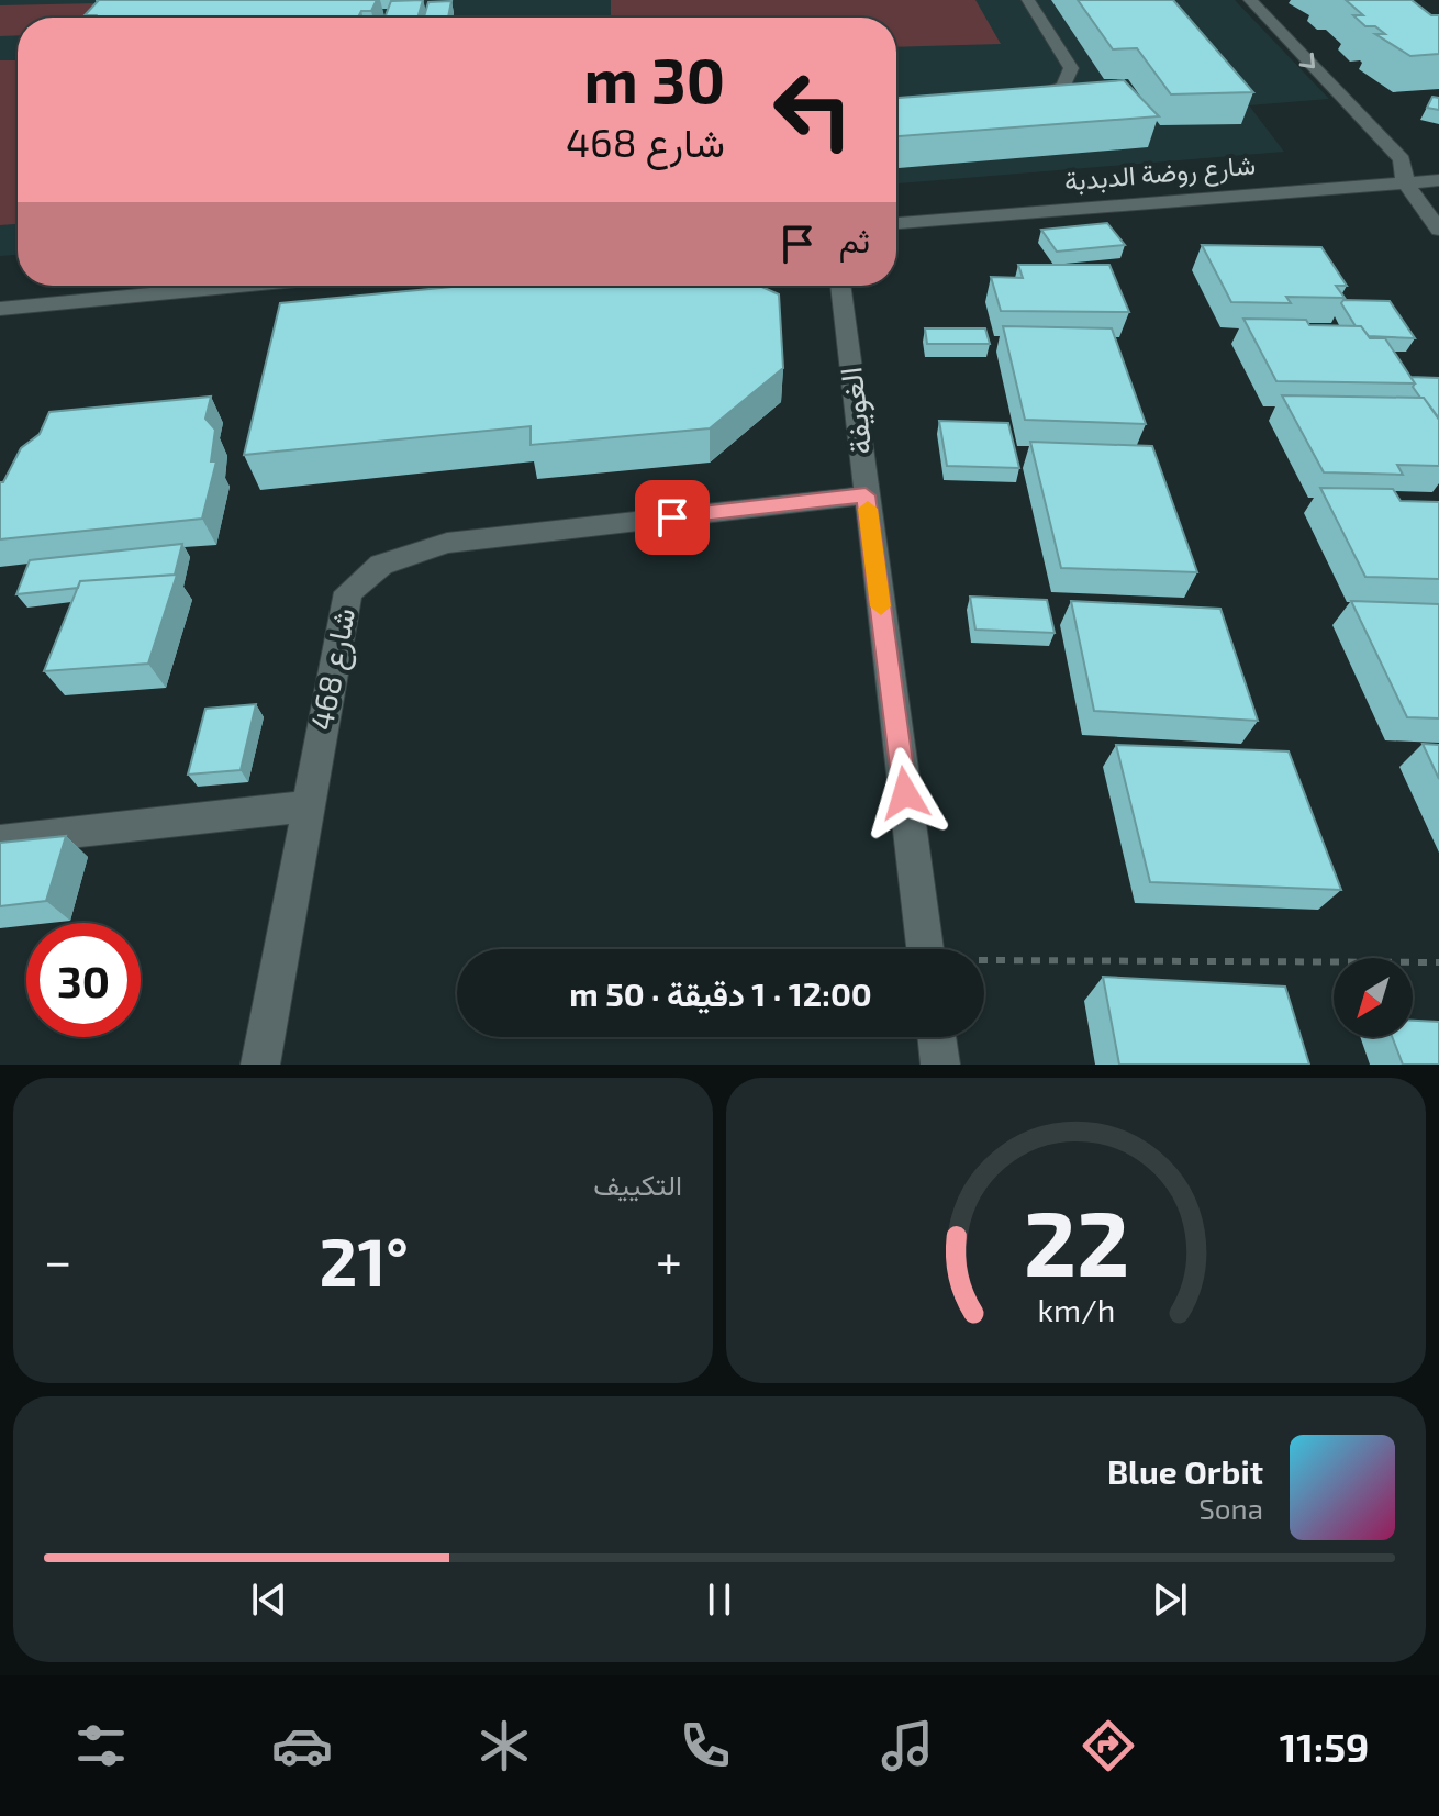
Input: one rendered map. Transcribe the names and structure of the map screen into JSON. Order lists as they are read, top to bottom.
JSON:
{
  "streets": {
    "street": ["شارع روضة الدبدبة", "الغويفة", "شارع 468"]
  },
  "crossings": [
    ["الغويفة", "شارع 468"]
  ],
  "north": "bottom left",
  "page": {
    "turn": ["30 m", "شارع 468"],
    "then": "ثم",
    "limit": "30",
    "trip": "12:00 · 1 دقيقة · 50 m",
    "tile": "التكييف",
    "heat": ["−", "21°", "+"],
    "song": ["Blue Orbit", "Sona"],
    "tabs": "11:59",
    "gauge": ["22", "km/h"]
  }
}
